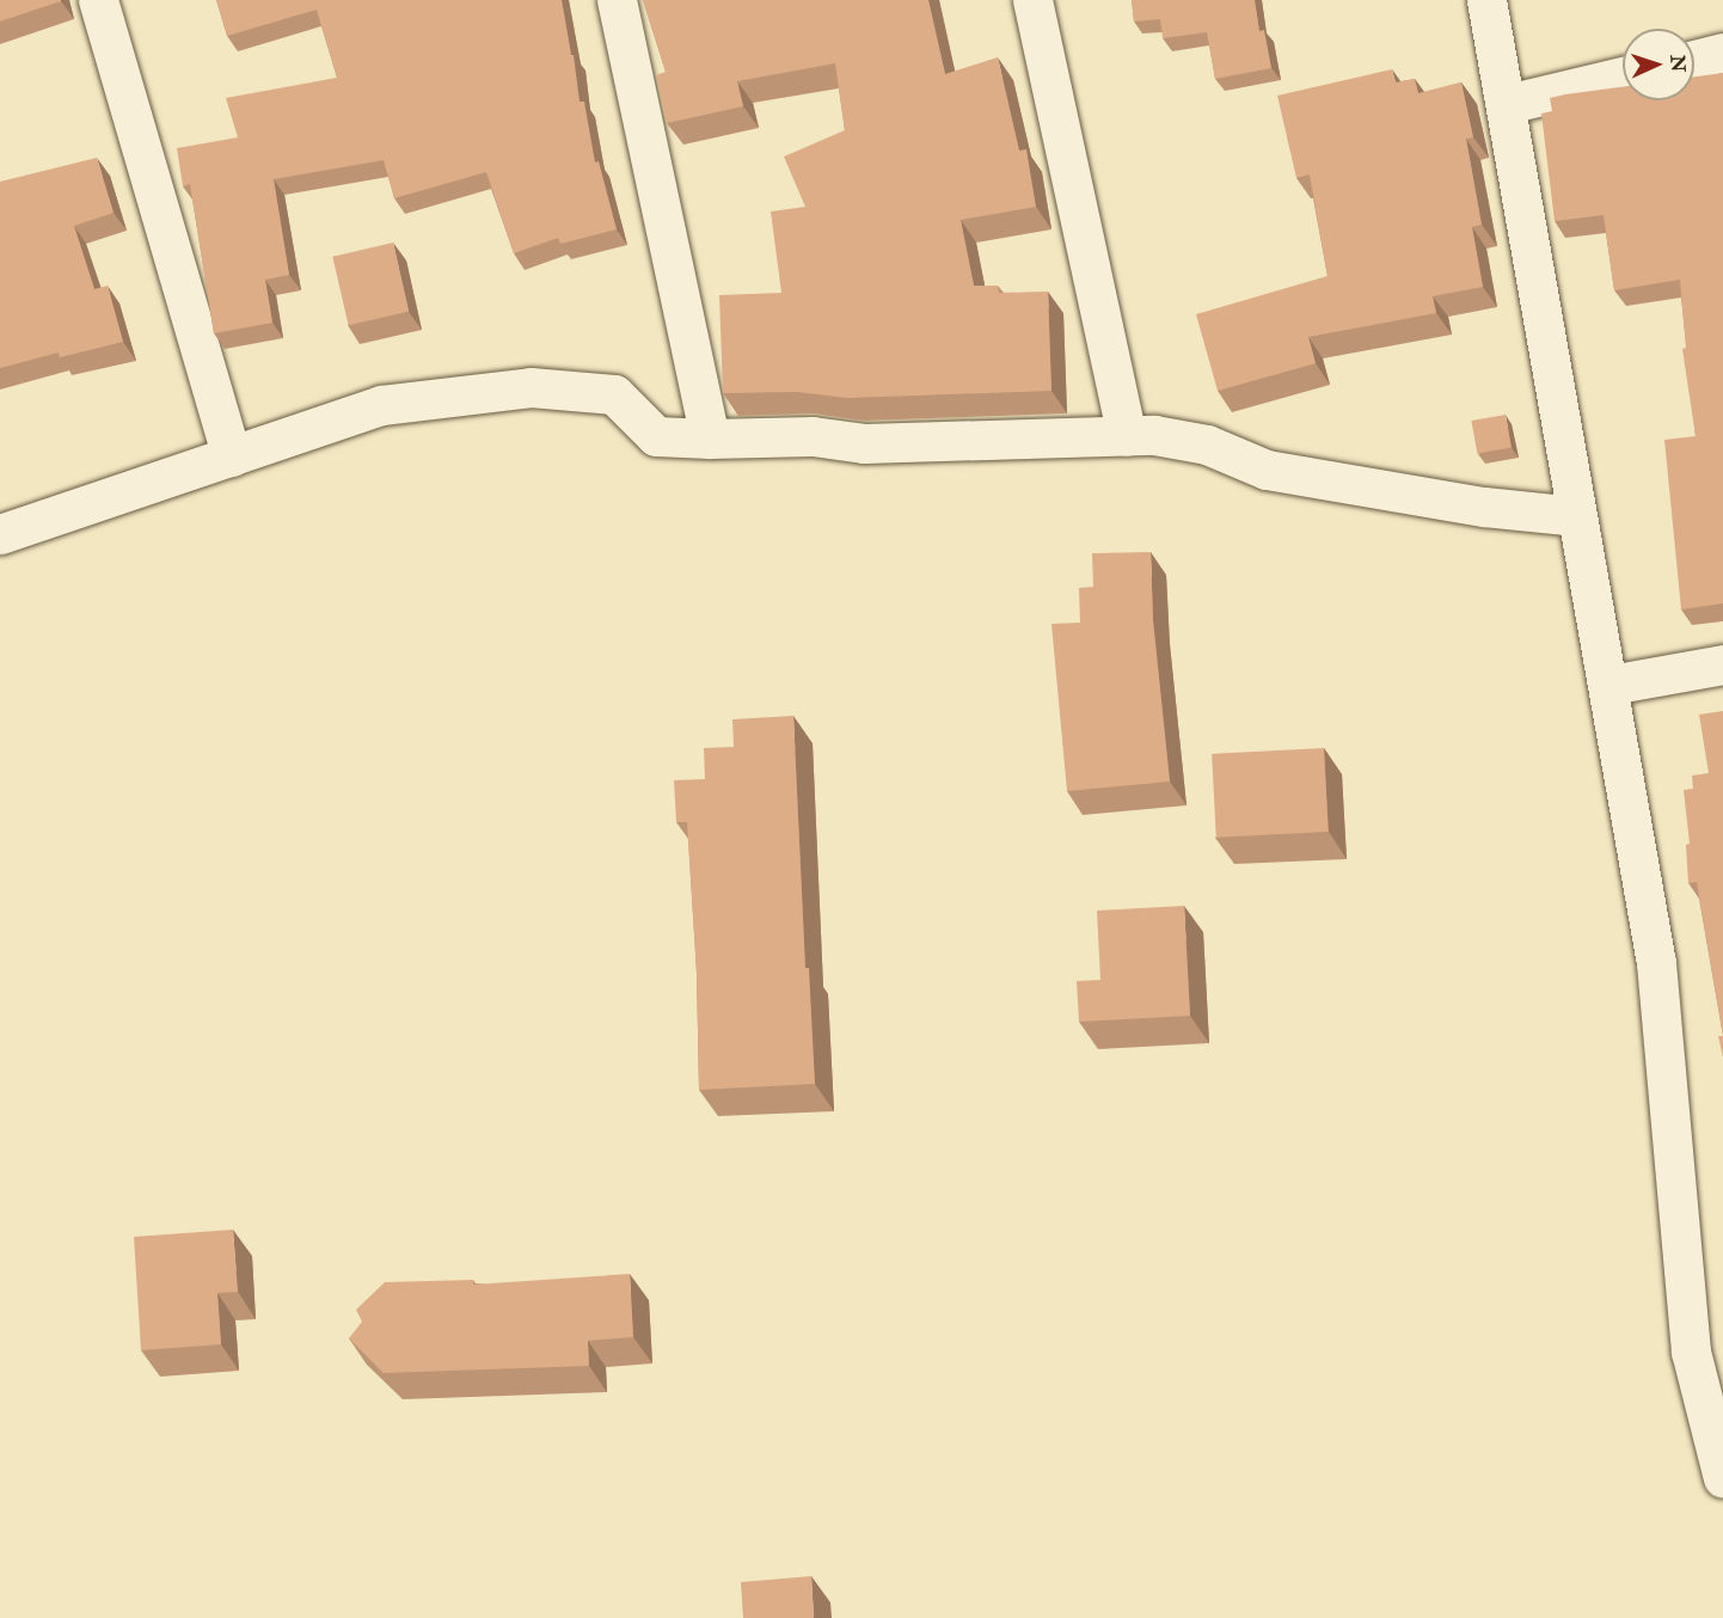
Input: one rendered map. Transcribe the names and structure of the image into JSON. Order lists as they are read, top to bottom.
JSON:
{
  "north": "right"
}
